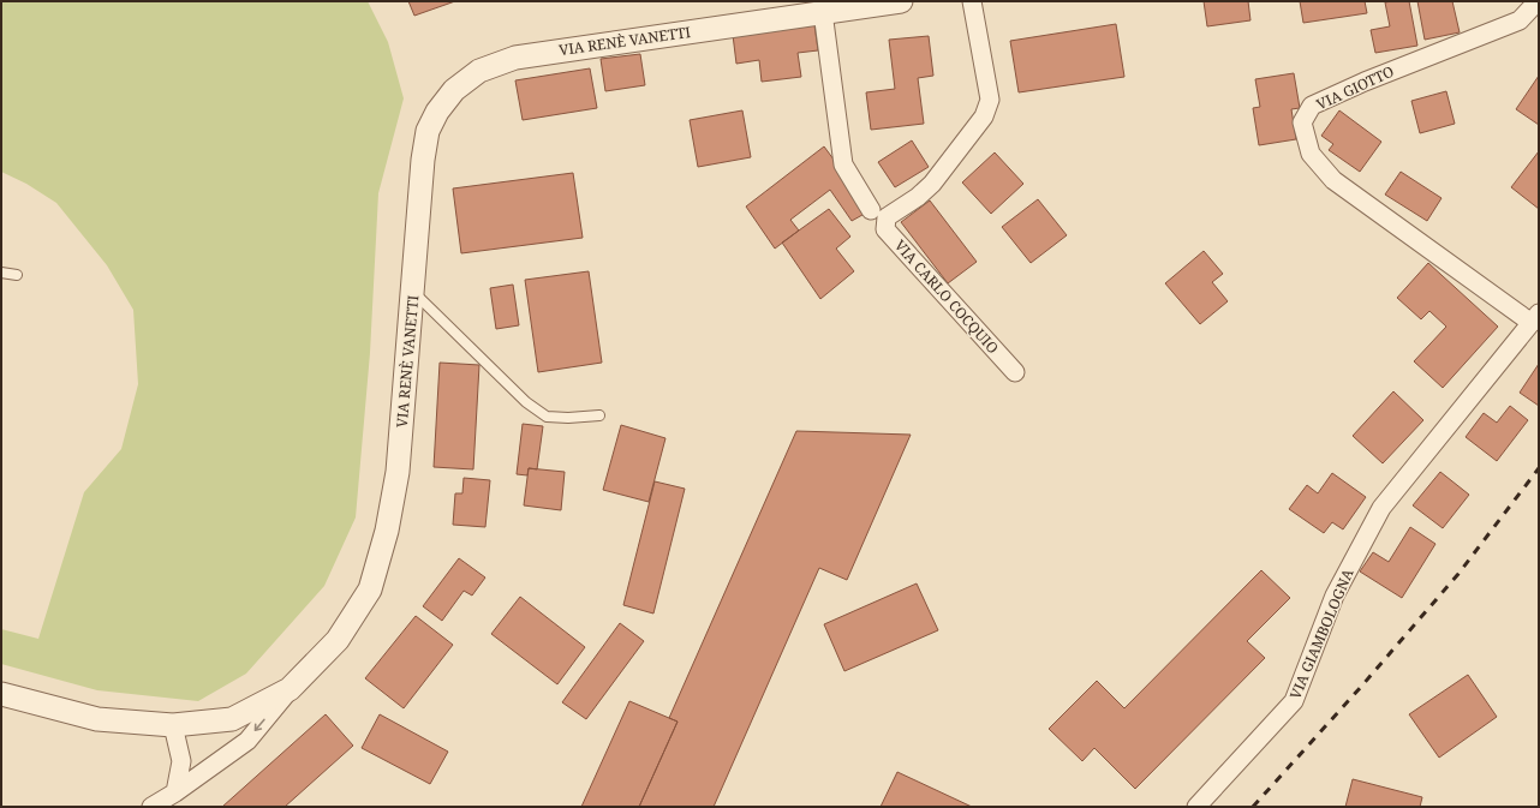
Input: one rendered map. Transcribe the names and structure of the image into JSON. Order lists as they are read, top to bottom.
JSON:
{
  "streets": {
    "street": [
      "VIA RENÈ VANETTI",
      "VIA GIOTTO",
      "VIA CARLO COCQUIO",
      "VIA GIAMBOLOGNA"
    ]
  },
  "crossings": [
    ["VIA GIOTTO", "VIA GIAMBOLOGNA"]
  ]
}
